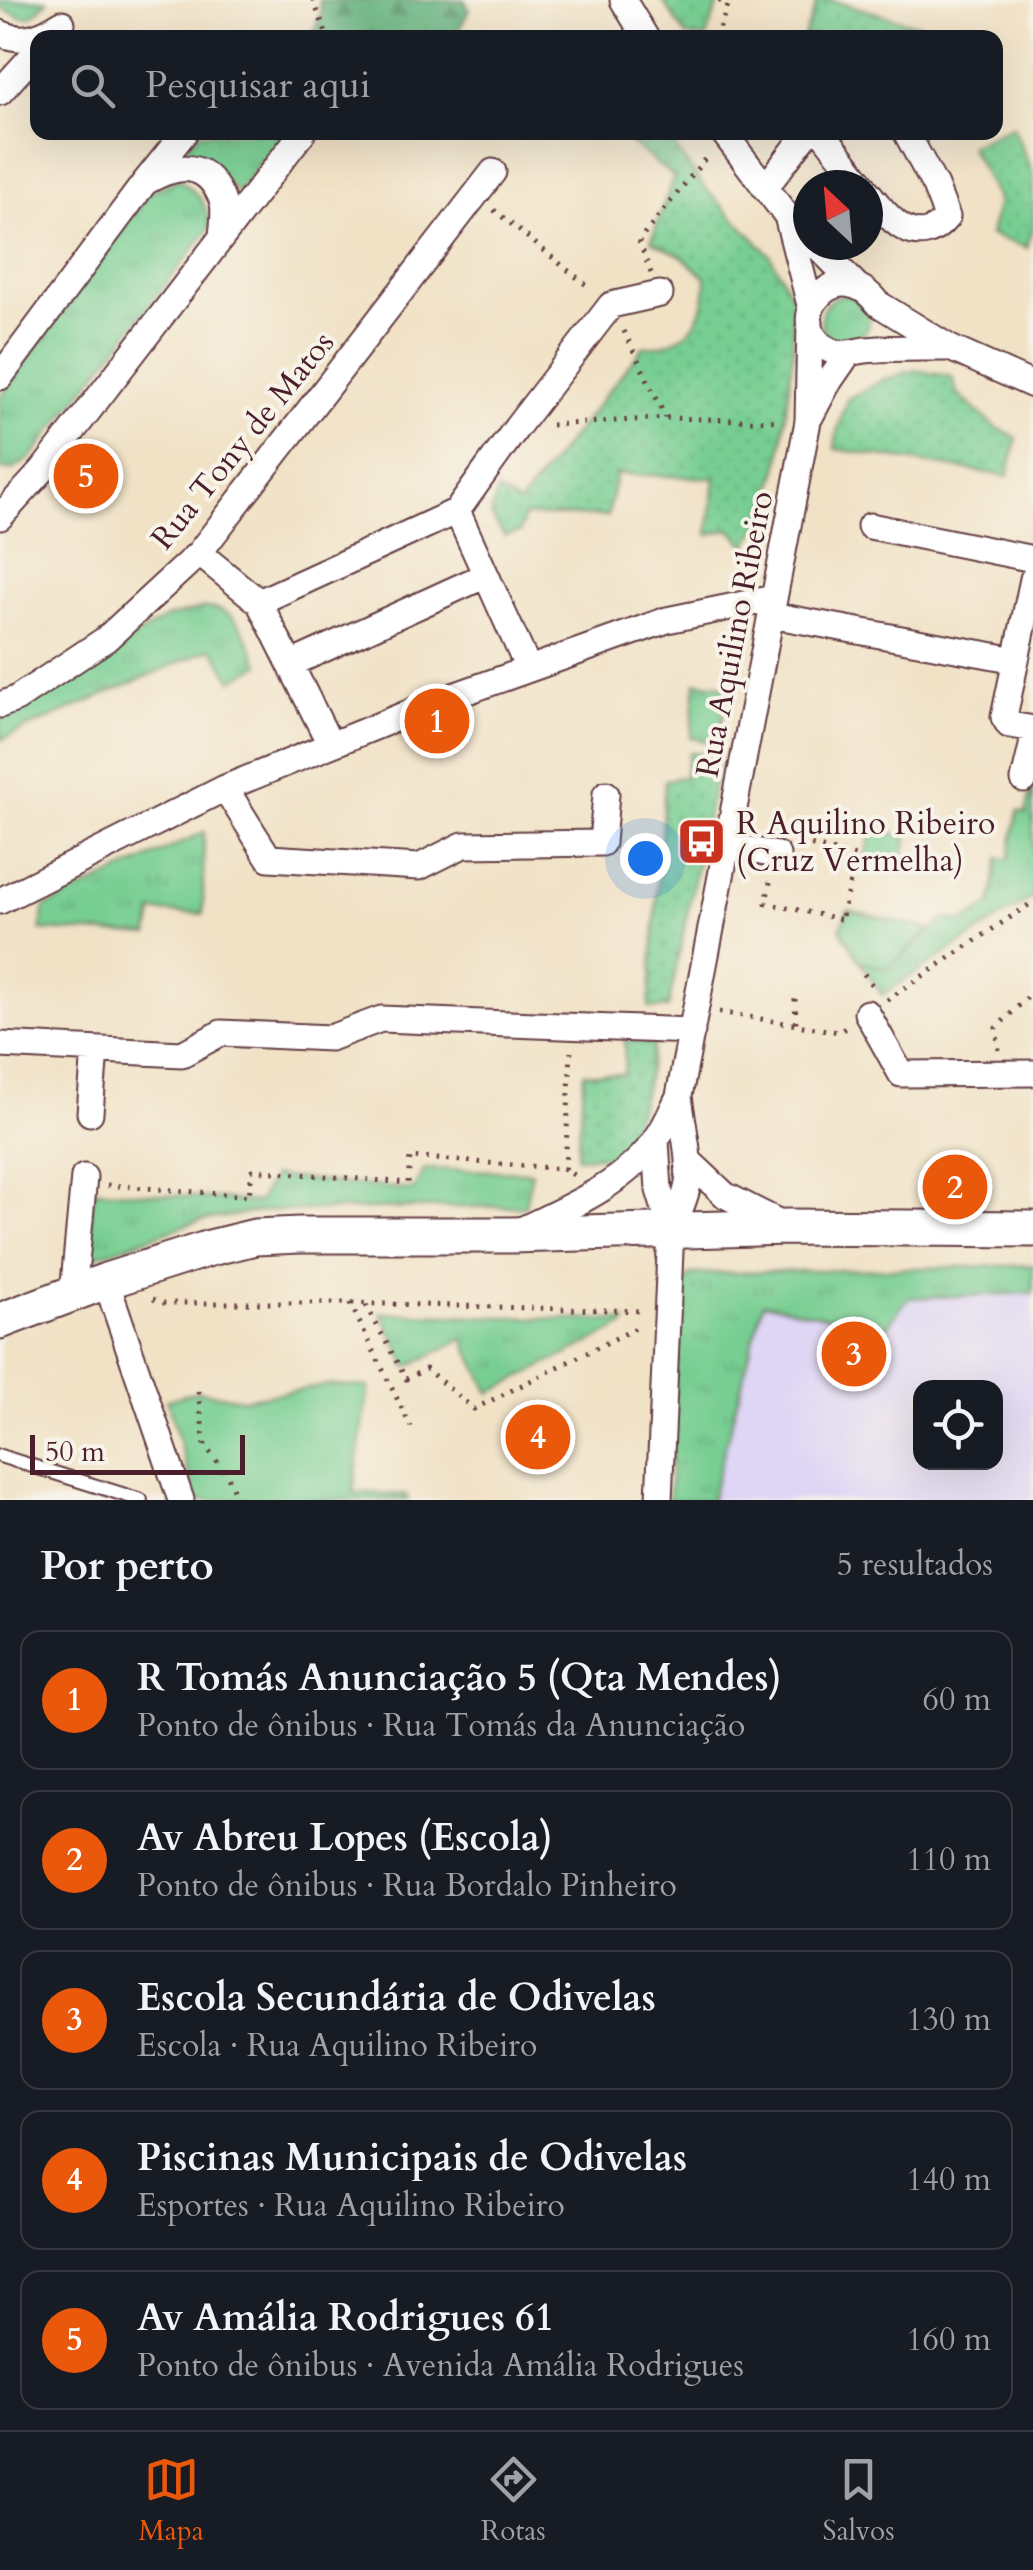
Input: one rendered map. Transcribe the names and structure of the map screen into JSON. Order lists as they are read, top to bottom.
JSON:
{
  "streets": {
    "street": ["Rua Tony de Matos", "Rua Aquilino Ribeiro"]
  },
  "places": {
    "bus stop": ["R Aquilino Ribeiro (Cruz Vermelha)"]
  },
  "scale_bar": "50 m",
  "north": "top left",
  "page": {
    "search": "Pesquisar aqui",
    "pins": [
      "5",
      "1",
      "2",
      "3",
      "4"
    ],
    "scale": "50 m",
    "heading": ["Por perto", "5 resultados"],
    "list": [
      {
        "mark": "1",
        "name": "R Tomás Anunciação 5 (Qta Mendes)",
        "note": "Ponto de ônibus · Rua Tomás da Anunciação",
        "value": "60 m"
      },
      {
        "mark": "2",
        "name": "Av Abreu Lopes (Escola)",
        "note": "Ponto de ônibus · Rua Bordalo Pinheiro",
        "value": "110 m"
      },
      {
        "mark": "3",
        "name": "Escola Secundária de Odivelas",
        "note": "Escola · Rua Aquilino Ribeiro",
        "value": "130 m"
      },
      {
        "mark": "4",
        "name": "Piscinas Municipais de Odivelas",
        "note": "Esportes · Rua Aquilino Ribeiro",
        "value": "140 m"
      },
      {
        "mark": "5",
        "name": "Av Amália Rodrigues 61",
        "note": "Ponto de ônibus · Avenida Amália Rodrigues",
        "value": "160 m"
      }
    ],
    "nav": ["Mapa", "Rotas", "Salvos"]
  }
}
